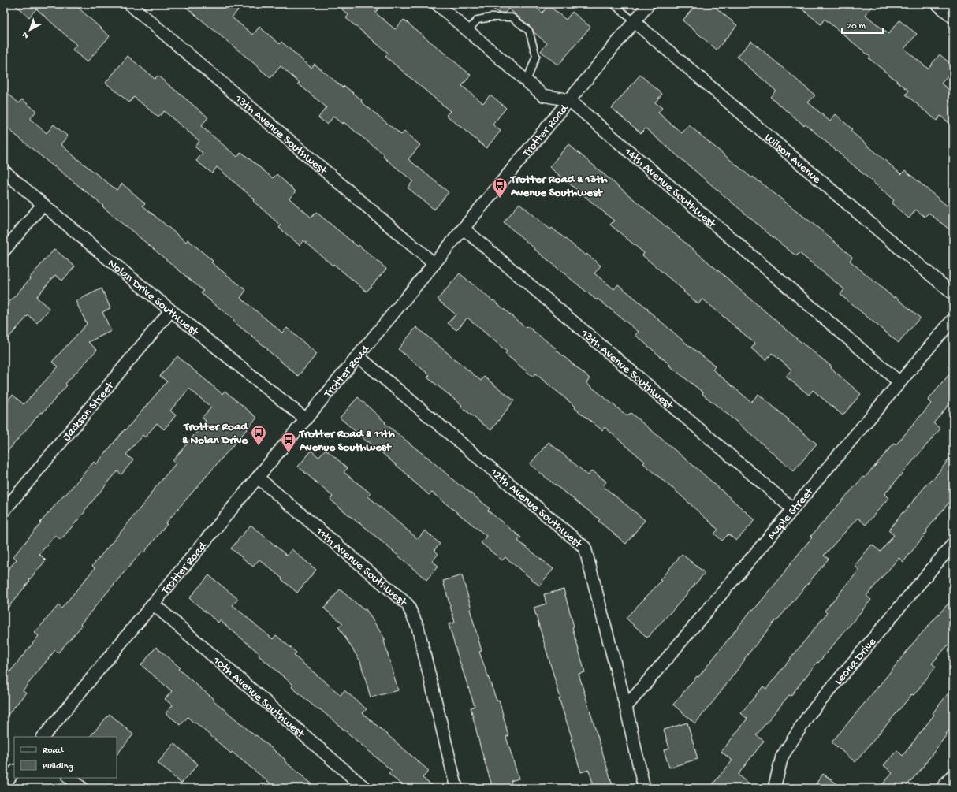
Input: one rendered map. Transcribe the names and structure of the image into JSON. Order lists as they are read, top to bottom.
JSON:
{
  "streets": {
    "street": [
      "Trotter Road",
      "13th Avenue Southwest",
      "Wilson Avenue",
      "14th Avenue Southwest",
      "Nolan Drive Southwest",
      "Jackson Street",
      "12th Avenue Southwest",
      "Maple Street",
      "11th Avenue Southwest",
      "Leona Drive",
      "10th Avenue Southwest"
    ]
  },
  "crossings": [
    ["Trotter Road", "13th Avenue Southwest"],
    ["Trotter Road", "Wilson Avenue"],
    ["Trotter Road", "14th Avenue Southwest"],
    ["Trotter Road", "Nolan Drive Southwest"],
    ["Trotter Road", "12th Avenue Southwest"],
    ["Trotter Road", "11th Avenue Southwest"],
    ["Trotter Road", "10th Avenue Southwest"],
    ["13th Avenue Southwest", "Maple Street"],
    ["14th Avenue Southwest", "Maple Street"],
    ["Nolan Drive Southwest", "Jackson Street"],
    ["12th Avenue Southwest", "Maple Street"]
  ],
  "places": {
    "bus stop": ["Trotter Road & 13th Avenue Southwest", "Trotter Road & Nolan Drive", "Trotter Road & 11th Avenue Southwest"]
  },
  "legend": ["Road", "Building"],
  "scale_bar": "20 m",
  "north": "bottom left"
}
